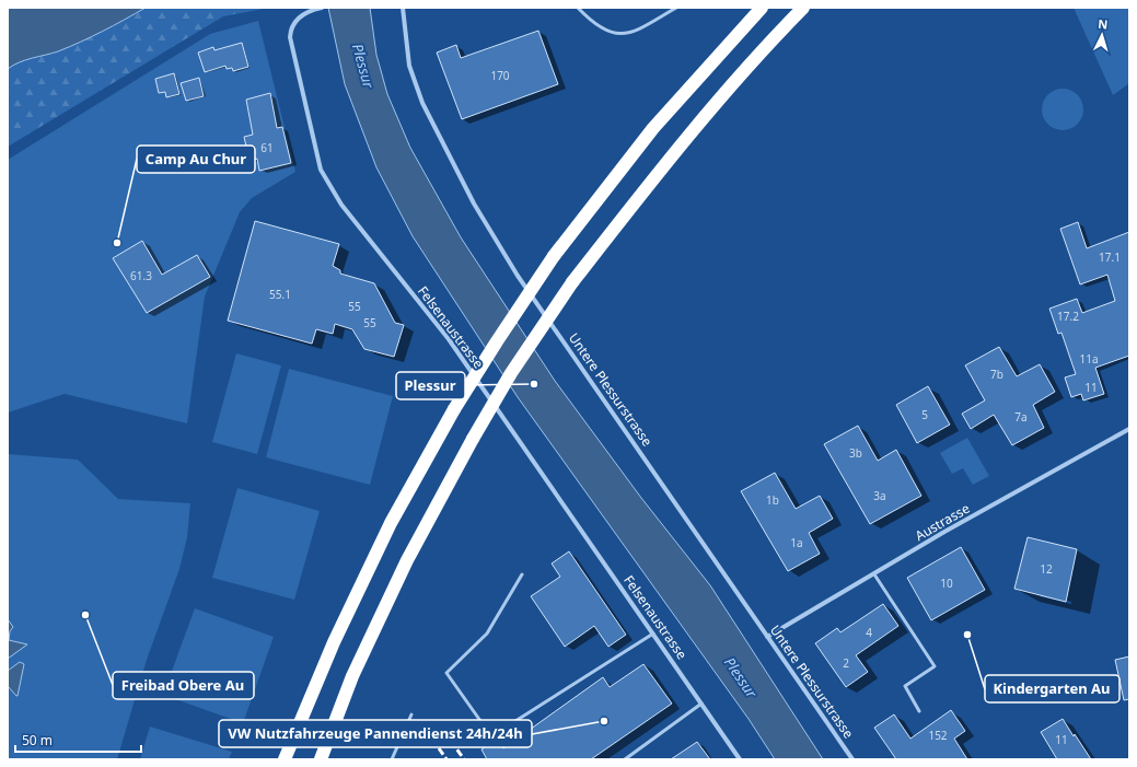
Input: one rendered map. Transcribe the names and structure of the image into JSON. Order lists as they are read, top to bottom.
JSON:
{
  "streets": {
    "street": ["Felsenaustrasse", "Untere Plessurstrasse", "Austrasse"]
  },
  "crossings": [
    ["Untere Plessurstrasse", "Austrasse"]
  ],
  "water": ["Plessur"],
  "places": [
    "Camp Au Chur",
    "Plessur",
    "Freibad Obere Au",
    "Kindergarten Au",
    "VW Nutzfahrzeuge Pannendienst 24h/24h"
  ],
  "house_numbers": [
    "170",
    "61",
    "17.1",
    "61.3",
    "55.1",
    "55",
    "17.2",
    "55",
    "11a",
    "7b",
    "11",
    "5",
    "7a",
    "3b",
    "3a",
    "1b",
    "1a",
    "12",
    "10",
    "4",
    "2",
    "152",
    "11"
  ],
  "scale_bar": "50 m",
  "north": "top"
}
